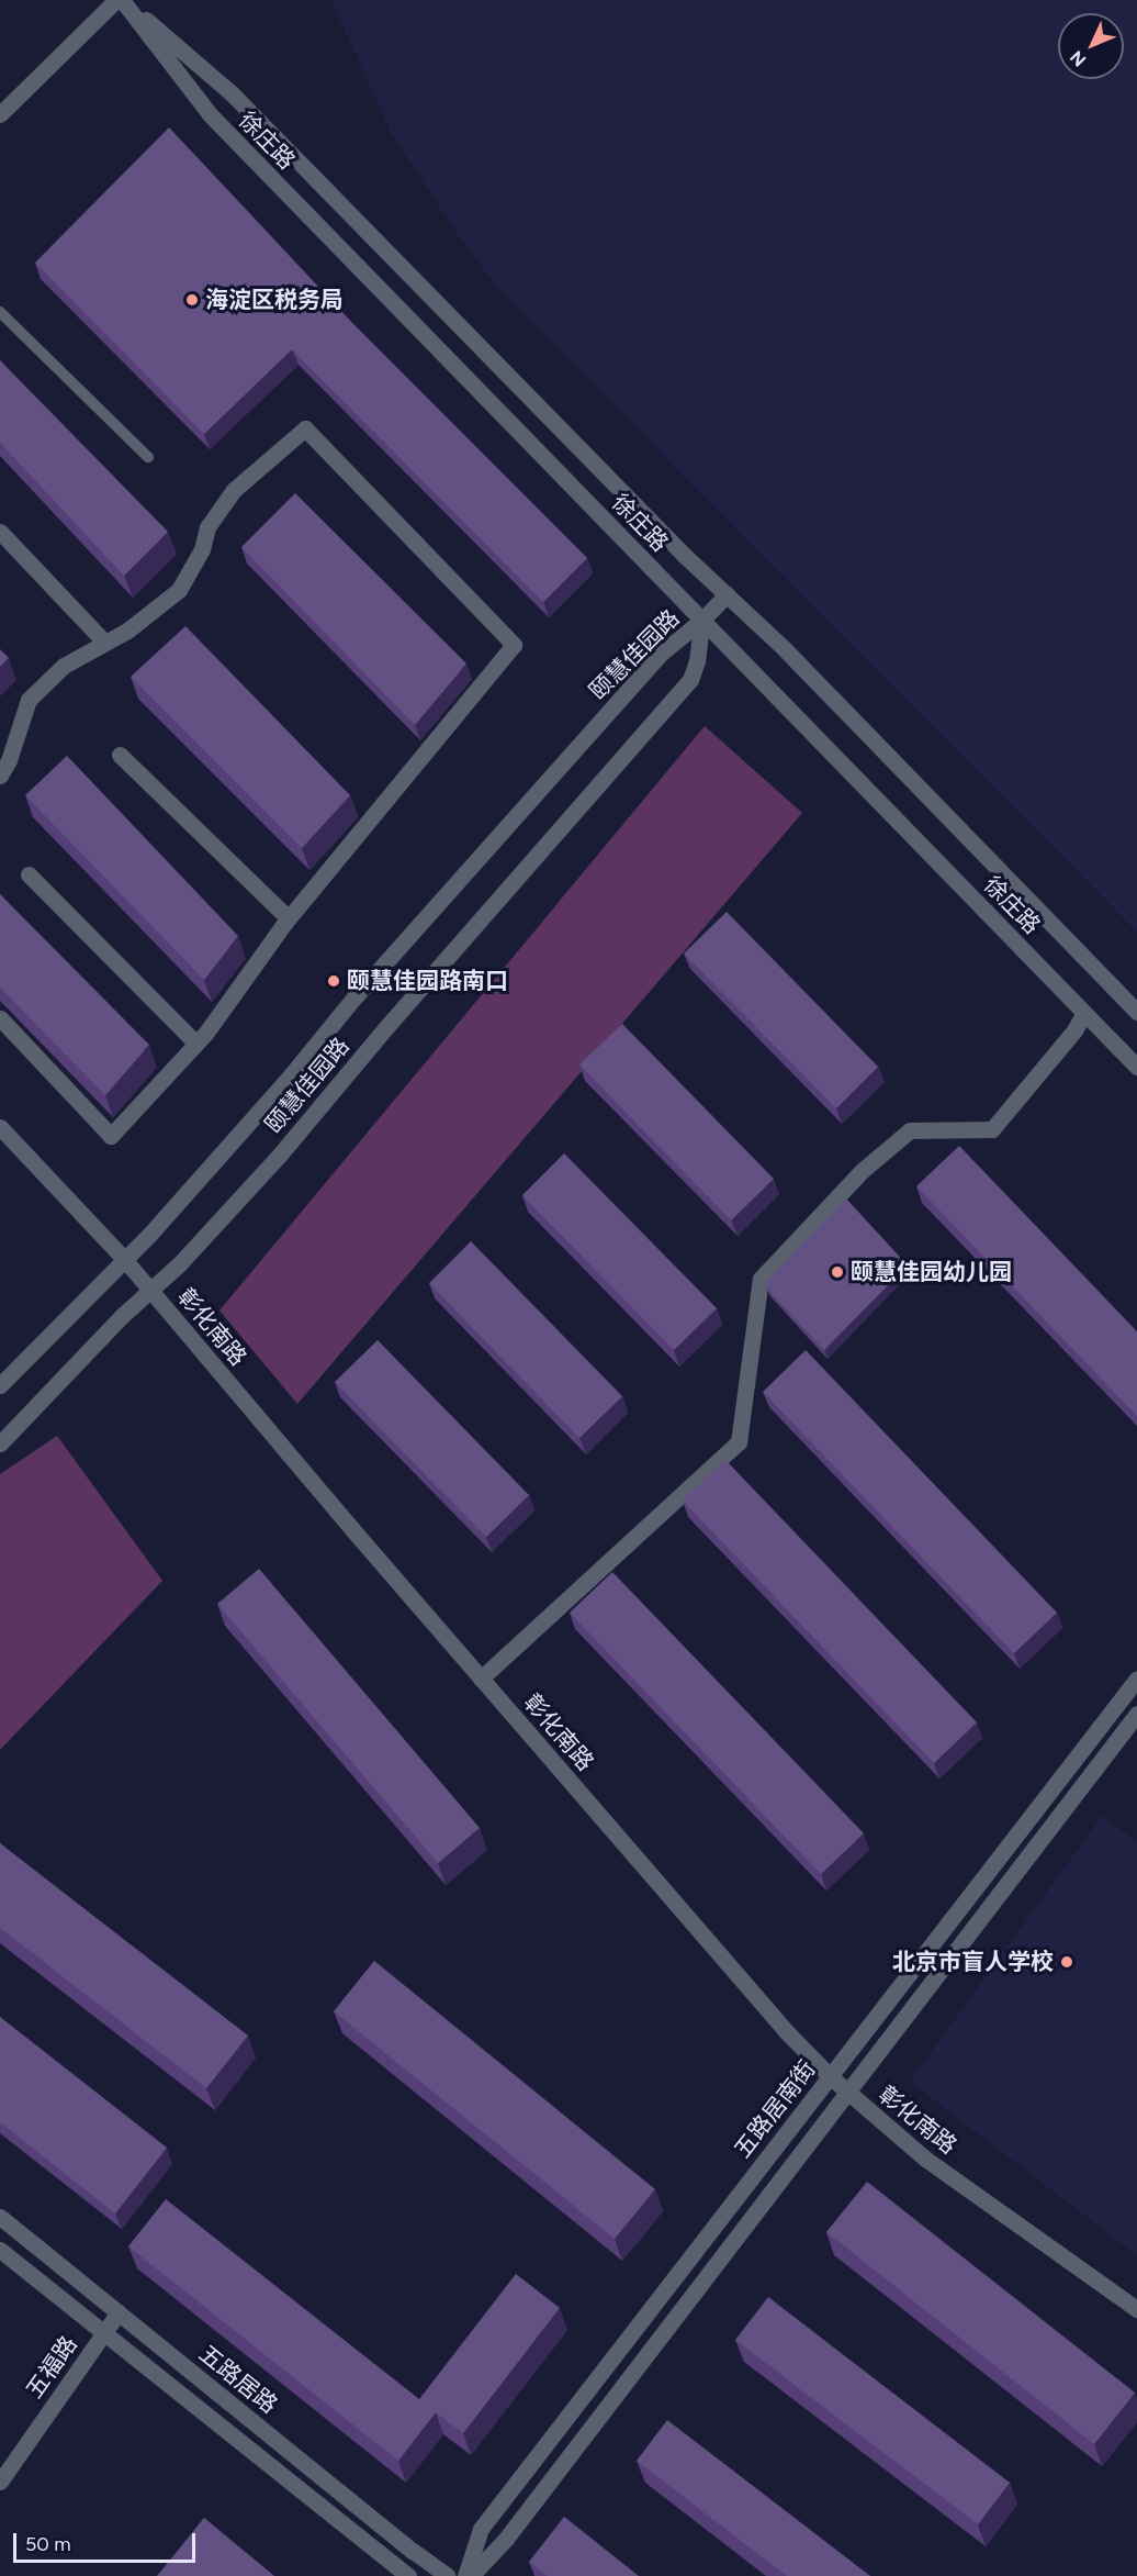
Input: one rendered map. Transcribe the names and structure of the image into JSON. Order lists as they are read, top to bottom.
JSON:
{
  "streets": {
    "street": [
      "徐庄路",
      "颐慧佳园路",
      "彰化南路",
      "五路居南街",
      "五福路",
      "五路居路"
    ]
  },
  "crossings": [
    ["徐庄路", "颐慧佳园路"],
    ["颐慧佳园路", "彰化南路"],
    ["彰化南路", "五路居南街"],
    ["五福路", "五路居路"]
  ],
  "places": [
    "海淀区税务局",
    "颐慧佳园路南口",
    "颐慧佳园幼儿园",
    "北京市盲人学校"
  ],
  "scale_bar": "50 m",
  "north": "bottom left"
}
